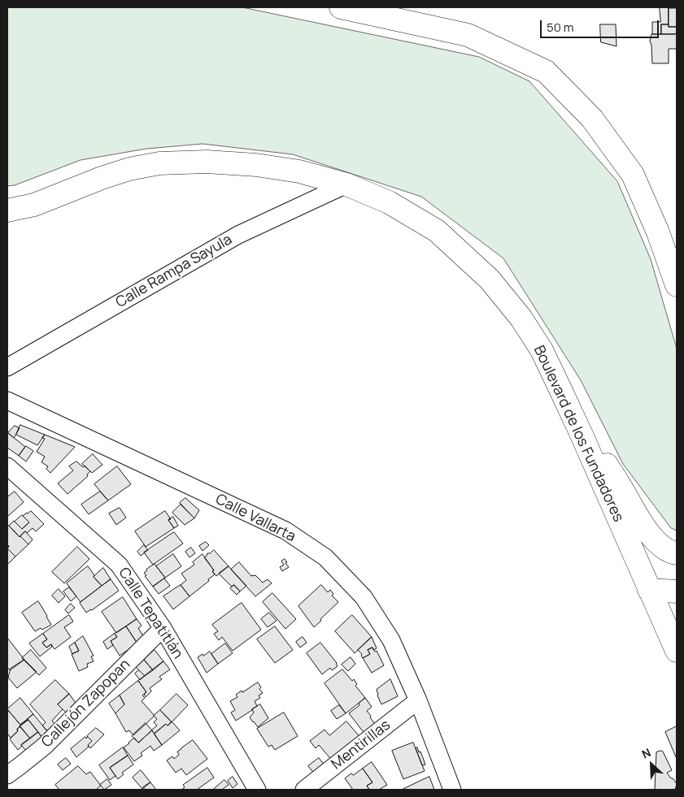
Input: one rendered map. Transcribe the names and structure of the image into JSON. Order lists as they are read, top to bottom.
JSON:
{
  "streets": {
    "main road": ["Boulevard de los Fundadores"],
    "street": [
      "Calle Rampa Sayula",
      "Calle Vallarta",
      "Calle Tepatitlán",
      "Callejón Zapopan",
      "Mentirillas"
    ]
  },
  "crossings": [
    ["Calle Rampa Sayula", "Boulevard de los Fundadores"],
    ["Calle Vallarta", "Mentirillas"],
    ["Calle Tepatitlán", "Callejón Zapopan"]
  ],
  "scale_bar": "50 m",
  "north": "top left"
}
